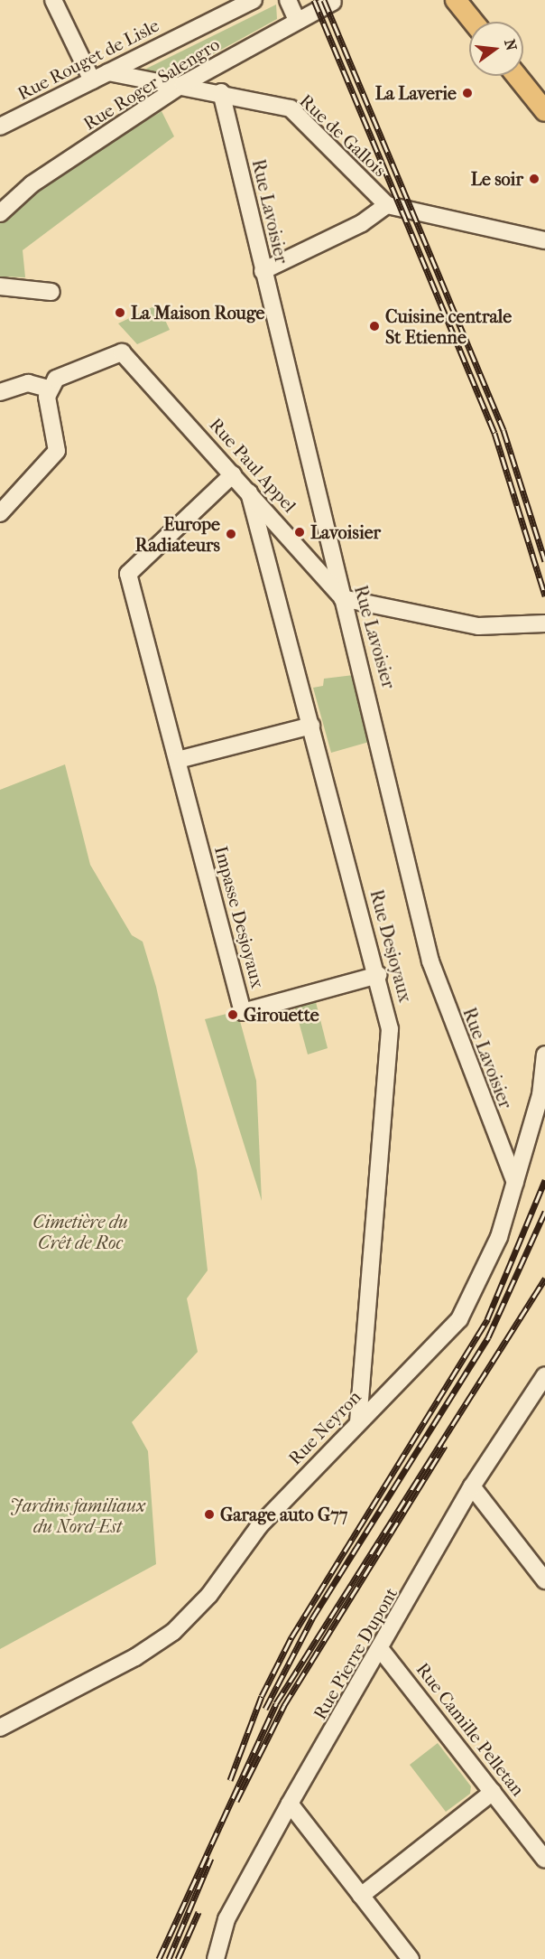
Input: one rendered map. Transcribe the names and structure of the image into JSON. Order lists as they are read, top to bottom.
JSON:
{
  "streets": {
    "street": [
      "Rue Rouget de Lisle",
      "Rue Roger Salengro",
      "Rue de Gallois",
      "Rue Lavoisier",
      "Rue Paul Appel",
      "Impasse Desjoyaux",
      "Rue Desjoyaux",
      "Rue Neyron",
      "Rue Pierre Dupont",
      "Rue Camille Pelletan"
    ]
  },
  "crossings": [
    ["Rue Rouget de Lisle", "Rue de Gallois"],
    ["Rue Roger Salengro", "Rue de Gallois"],
    ["Rue de Gallois", "Rue Lavoisier"],
    ["Rue Lavoisier", "Rue Paul Appel"],
    ["Rue Lavoisier", "Rue Neyron"],
    ["Rue Paul Appel", "Impasse Desjoyaux"],
    ["Rue Paul Appel", "Rue Desjoyaux"],
    ["Impasse Desjoyaux", "Rue Desjoyaux"],
    ["Rue Desjoyaux", "Rue Neyron"],
    ["Rue Pierre Dupont", "Rue Camille Pelletan"]
  ],
  "parks": ["Cimetière du Crêt de Roc", "Jardins familiaux du Nord-Est"],
  "places": [
    "La Laverie",
    "Le soir",
    "La Maison Rouge",
    "Cuisine centrale St Etienne",
    "Lavoisier",
    "Europe Radiateurs",
    "Girouette",
    "Garage auto G77"
  ],
  "north": "right"
}
